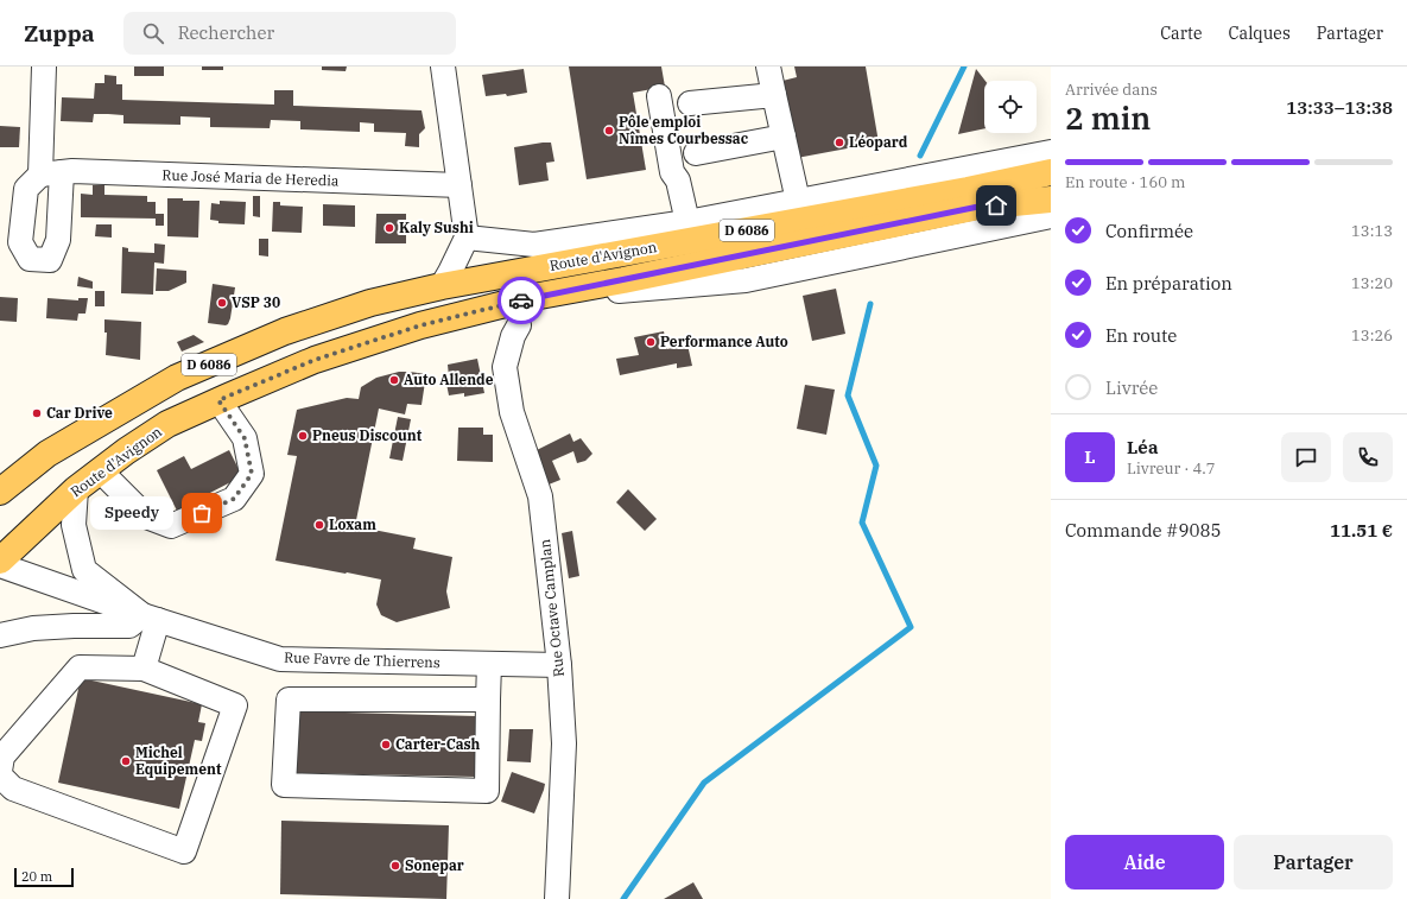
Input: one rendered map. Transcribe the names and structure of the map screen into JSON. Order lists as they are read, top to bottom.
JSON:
{
  "streets": {
    "main road": ["D 6086", "Route d'Avignon"],
    "street": ["Rue José Maria de Heredia", "Rue Octave Camplan", "Rue Favre de Thierrens"]
  },
  "crossings": [
    ["Route d'Avignon", "Rue Favre de Thierrens"],
    ["Rue Octave Camplan", "Rue Favre de Thierrens"]
  ],
  "places": [
    "Pôle emploi Nîmes Courbessac",
    "Léopard",
    "Kaly Sushi",
    "VSP 30",
    "Performance Auto",
    "Auto Allende",
    "Car Drive",
    "Pneus Discount",
    "Speedy",
    "Loxam",
    "Carter-Cash",
    "Michel Equipement",
    "Sonepar"
  ],
  "scale_bar": "20 m",
  "page": {
    "header": "Zuppa",
    "search": "Rechercher",
    "nav": ["Carte", "Calques", "Partager"],
    "heading": ["2 min", "Arrivée dans", "13:33–13:38"],
    "panel": [
      "Léa",
      "Livreur · 4.7",
      "Commande #9085",
      "11.51 €"
    ],
    "bar": "En route · 160 m",
    "list": [
      ["Confirmée", "13:13"],
      ["En préparation", "13:20"],
      ["En route", "13:26"],
      "Livrée"
    ],
    "round": "L",
    "bubble": "Speedy",
    "buttons": ["Aide", "Partager"],
    "scale": "20 m"
  }
}
